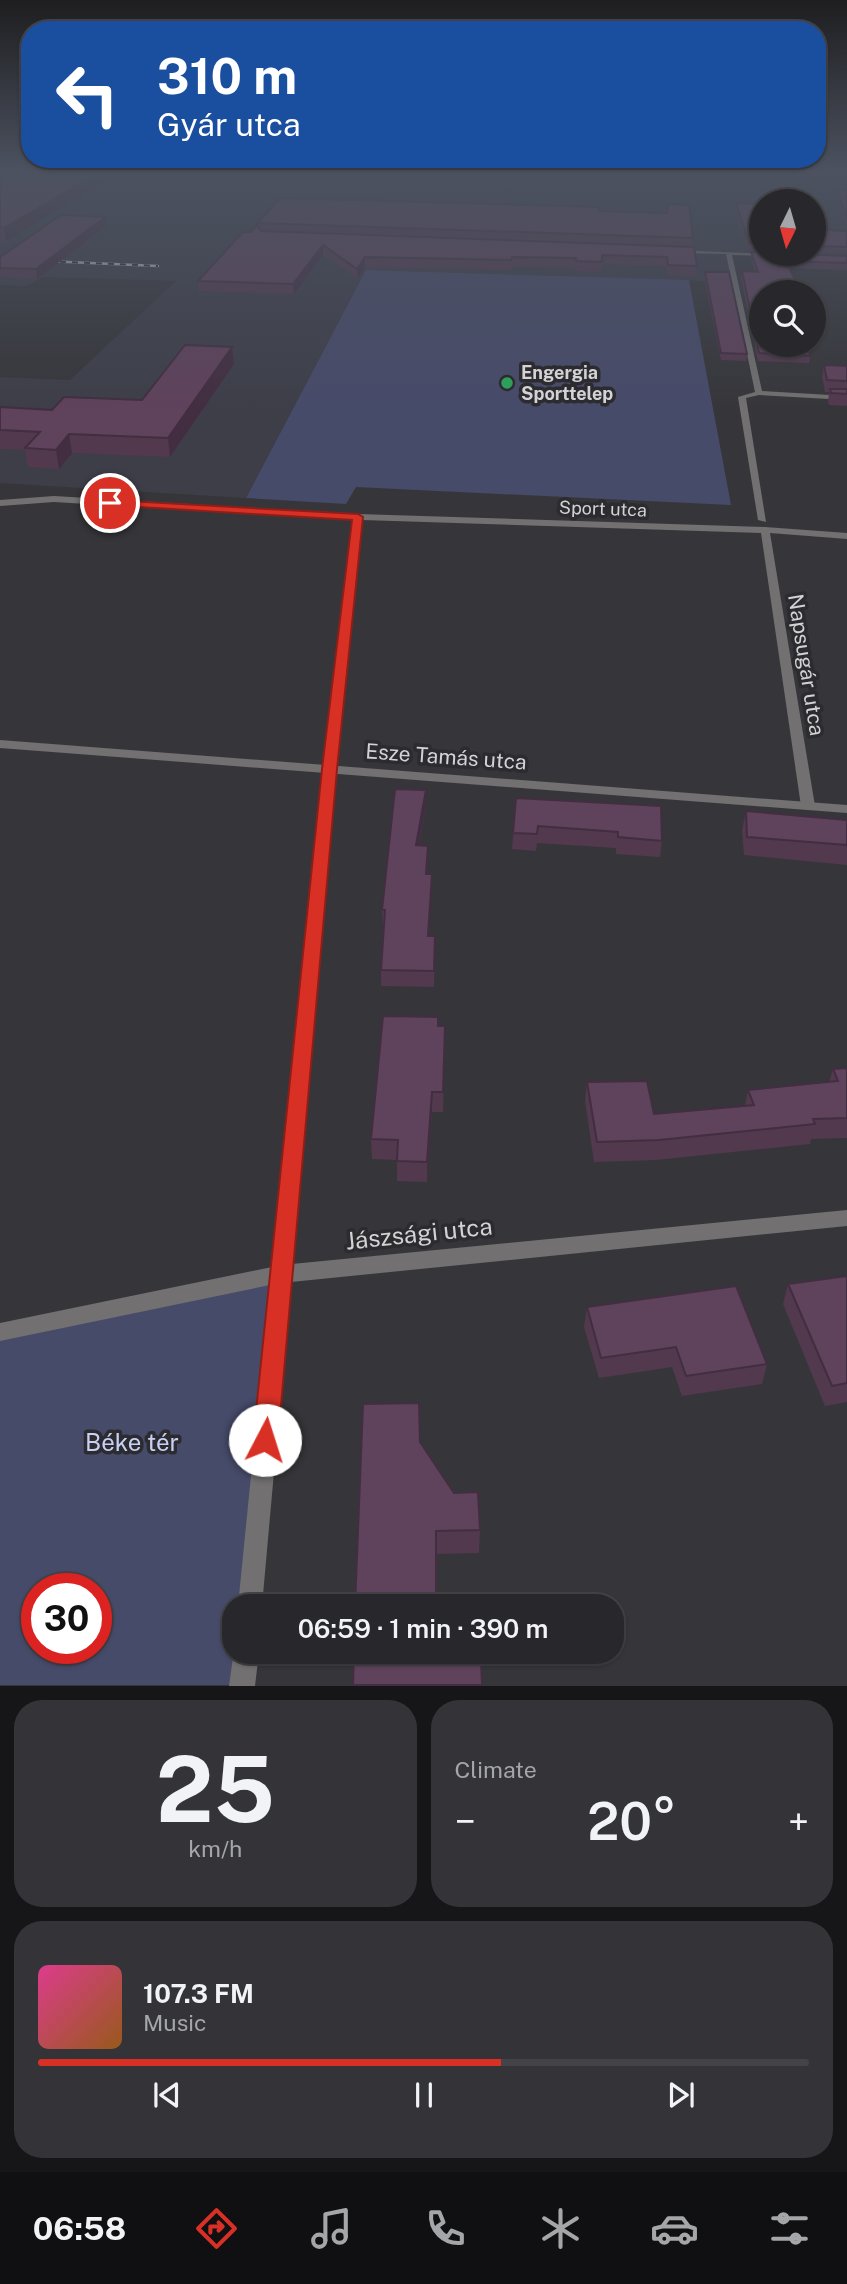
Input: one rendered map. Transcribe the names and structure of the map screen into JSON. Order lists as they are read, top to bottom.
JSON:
{
  "streets": {
    "street": [
      "Sport utca",
      "Napsugár utca",
      "Esze Tamás utca",
      "Jászsági utca"
    ]
  },
  "crossings": [
    ["Sport utca", "Napsugár utca"],
    ["Napsugár utca", "Esze Tamás utca"]
  ],
  "parks": ["Béke tér"],
  "places": ["Engergia Sporttelep"],
  "north": "bottom",
  "page": {
    "turn": ["310 m", "Gyár utca"],
    "limit": "30",
    "trip": "06:59 · 1 min · 390 m",
    "tile": [
      ["25", "km/h"],
      "Climate"
    ],
    "heat": ["−", "20°", "+"],
    "song": ["107.3 FM", "Music"],
    "tabs": "06:58"
  }
}
